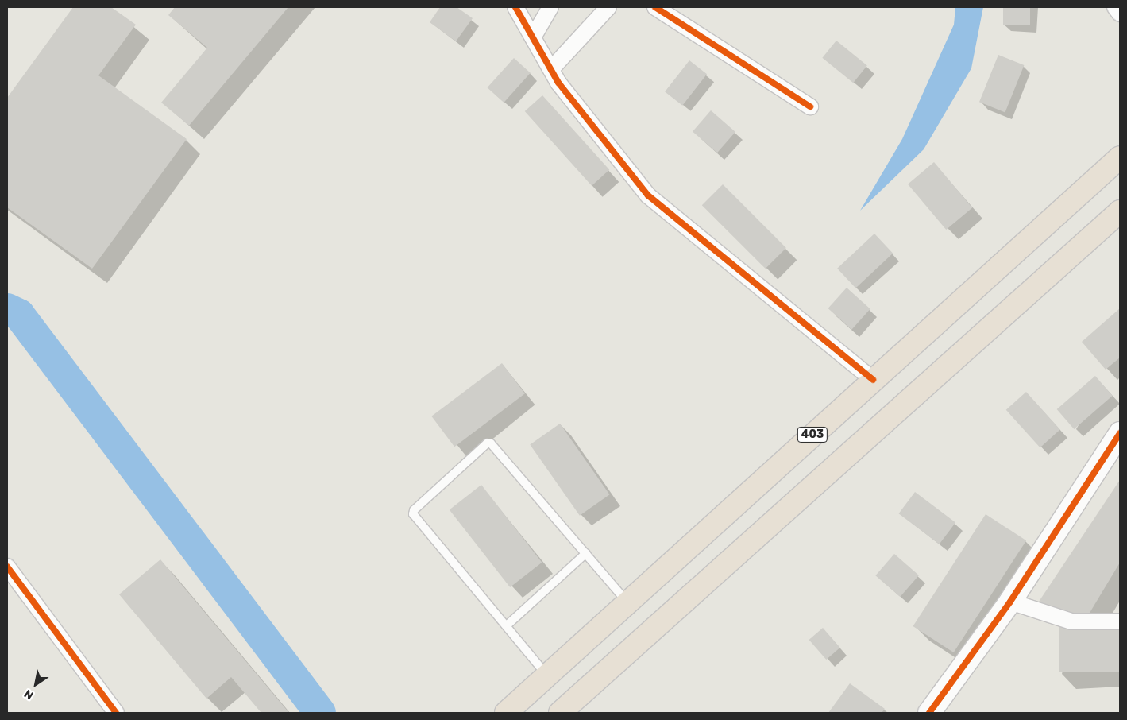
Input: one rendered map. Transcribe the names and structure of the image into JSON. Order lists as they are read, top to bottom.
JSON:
{
  "streets": {
    "highway": ["403"]
  },
  "north": "bottom left"
}
